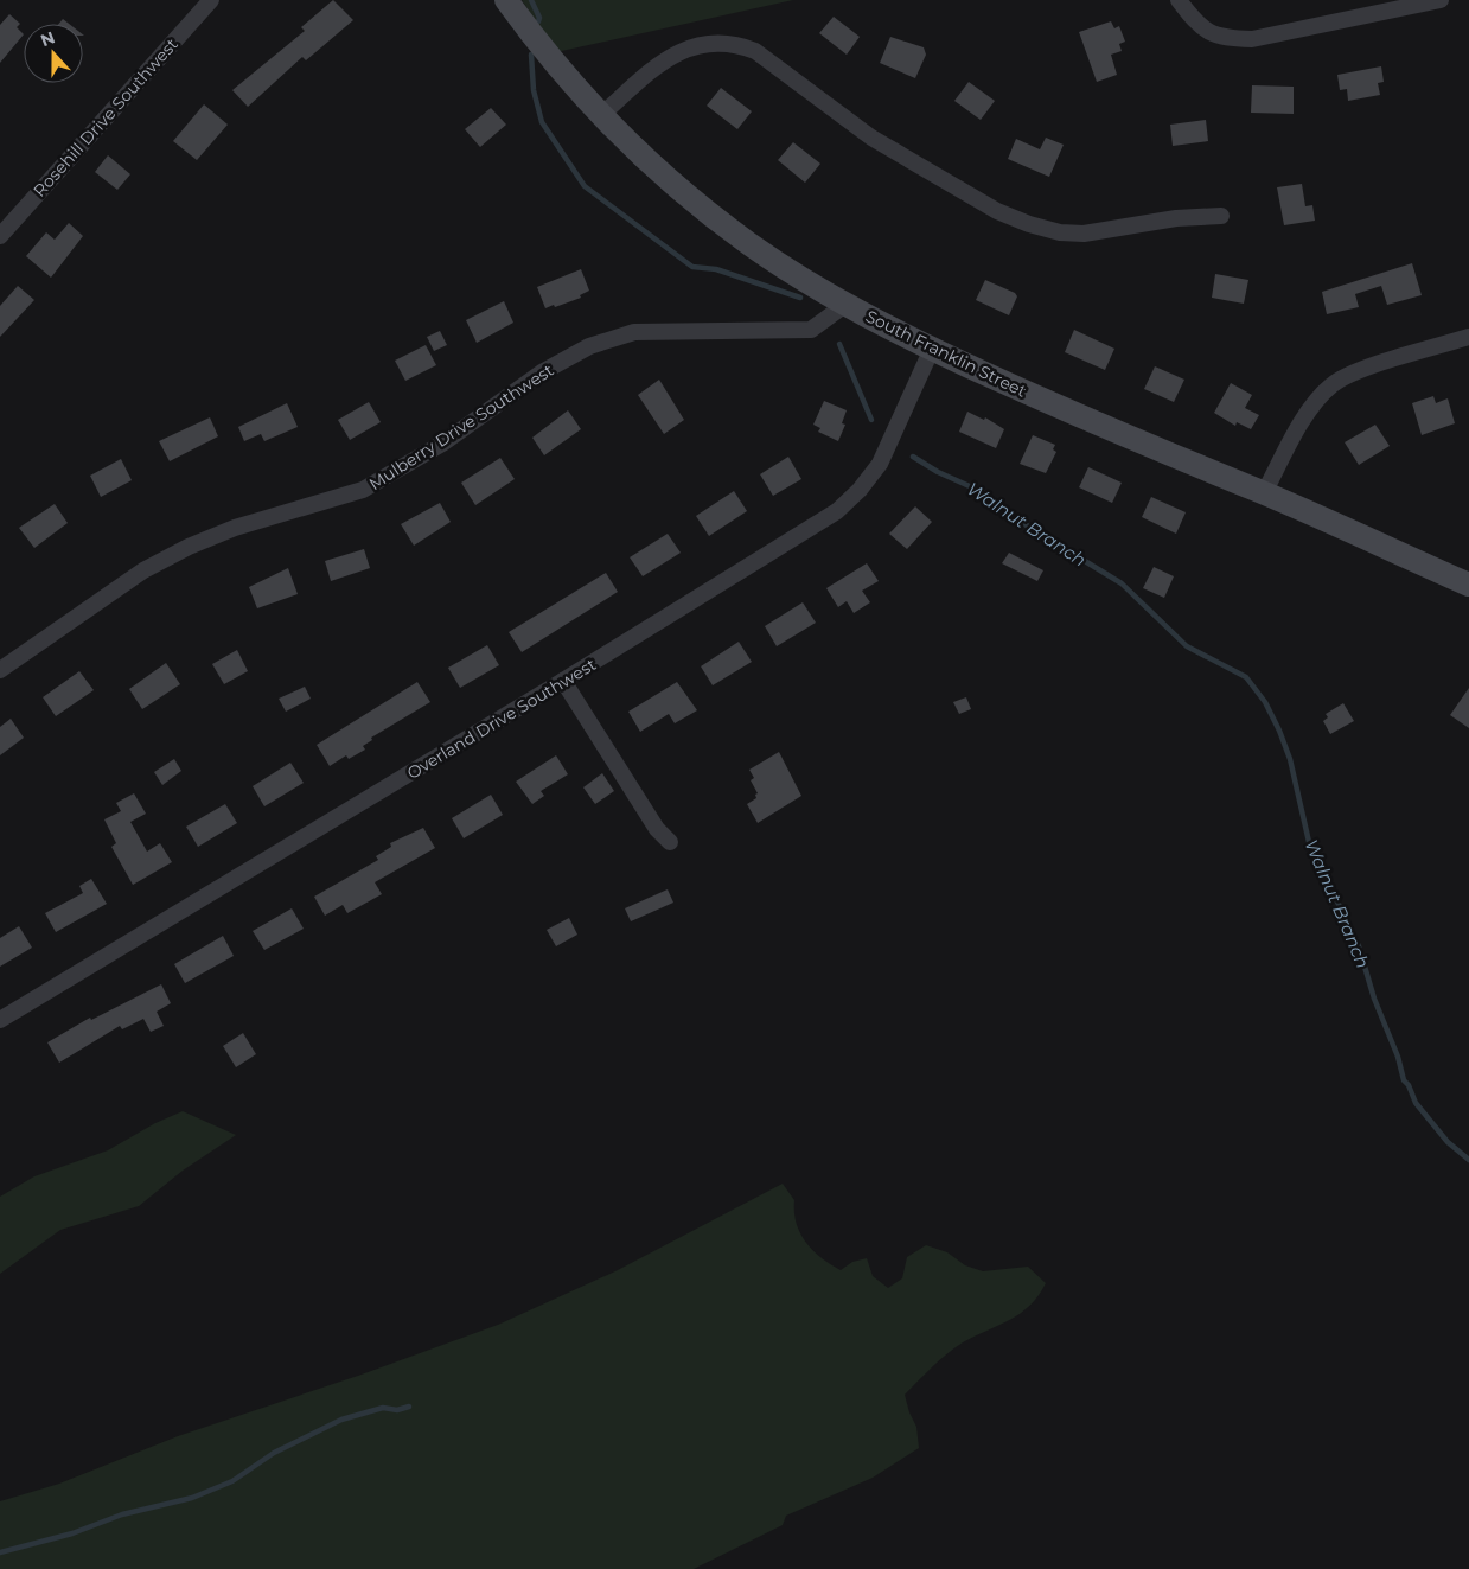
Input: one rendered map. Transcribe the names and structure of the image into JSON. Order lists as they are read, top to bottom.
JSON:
{
  "streets": {
    "main road": ["South Franklin Street"],
    "street": ["Rosehill Drive Southwest", "Mulberry Drive Southwest", "Overland Drive Southwest"]
  },
  "crossings": [
    ["South Franklin Street", "Mulberry Drive Southwest"],
    ["South Franklin Street", "Overland Drive Southwest"]
  ],
  "water": ["Walnut Branch"],
  "north": "top"
}
